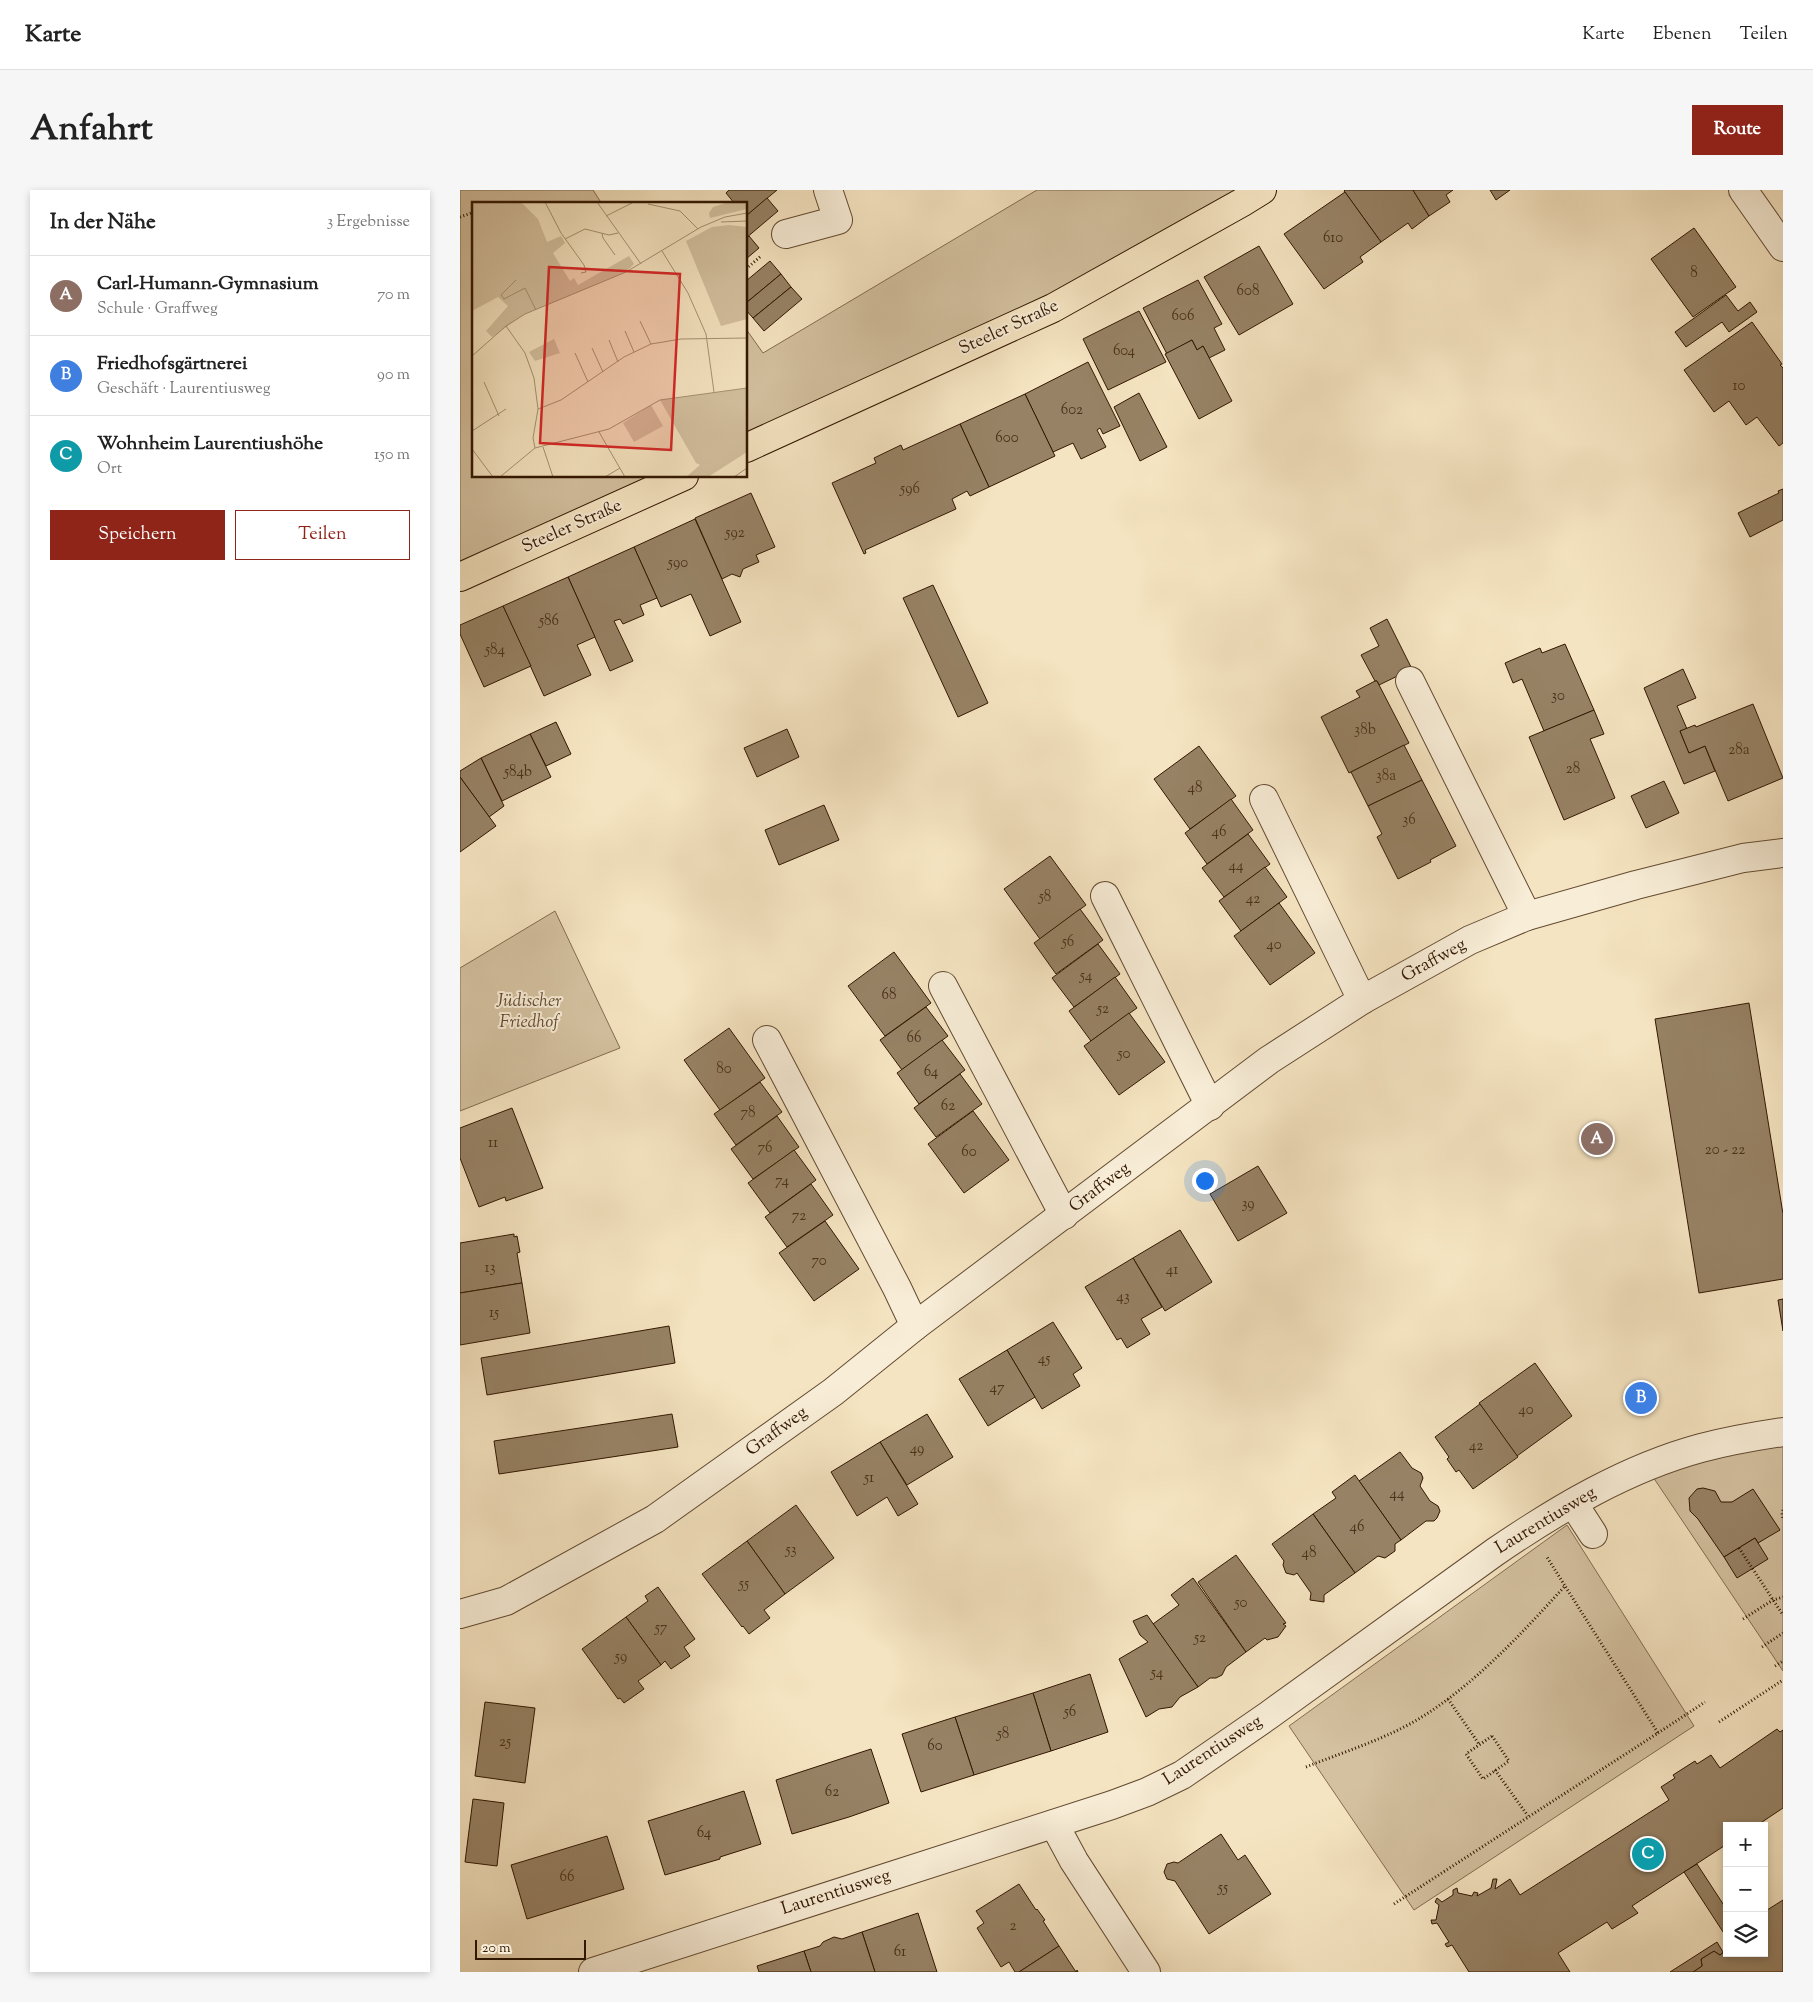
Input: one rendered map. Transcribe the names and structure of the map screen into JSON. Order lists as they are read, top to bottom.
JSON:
{
  "streets": {
    "main road": ["Steeler Straße"],
    "street": ["Graffweg", "Laurentiusweg"]
  },
  "parks": ["Jüdischer Friedhof"],
  "house_numbers": [
    "610",
    "8",
    "608",
    "606",
    "604",
    "10",
    "602",
    "600",
    "596",
    "592",
    "590",
    "586",
    "584",
    "30",
    "38b",
    "28a",
    "28",
    "584b",
    "38a",
    "48",
    "36",
    "46",
    "44",
    "58",
    "42",
    "56",
    "40",
    "54",
    "68",
    "52",
    "66",
    "50",
    "80",
    "64",
    "62",
    "78",
    "11",
    "76",
    "20 - 22",
    "60",
    "74",
    "39",
    "72",
    "70",
    "13",
    "41",
    "43",
    "15",
    "45",
    "47",
    "40",
    "42",
    "49",
    "51",
    "44",
    "46",
    "53",
    "48",
    "55",
    "50",
    "57",
    "52",
    "59",
    "54",
    "56",
    "58",
    "25",
    "60",
    "62",
    "64",
    "66",
    "55",
    "2",
    "61"
  ],
  "scale_bar": "20 m",
  "page": {
    "header": "Karte",
    "nav": ["Karte", "Ebenen", "Teilen"],
    "title": "Anfahrt",
    "buttons": [
      "Route",
      ["Speichern", "Teilen"]
    ],
    "heading": ["In der Nähe", "3 Ergebnisse"],
    "list": [
      {
        "mark": "A",
        "name": "Carl-Humann-Gymnasium",
        "note": "Schule · Graffweg",
        "value": "70 m"
      },
      {
        "mark": "B",
        "name": "Friedhofsgärtnerei",
        "note": "Geschäft · Laurentiusweg",
        "value": "90 m"
      },
      {
        "mark": "C",
        "name": "Wohnheim Laurentiushöhe",
        "note": "Ort",
        "value": "150 m"
      }
    ],
    "pins": ["A", "B", "C"],
    "map_buttons": ["+", "−"],
    "scale": "20 m"
  }
}
